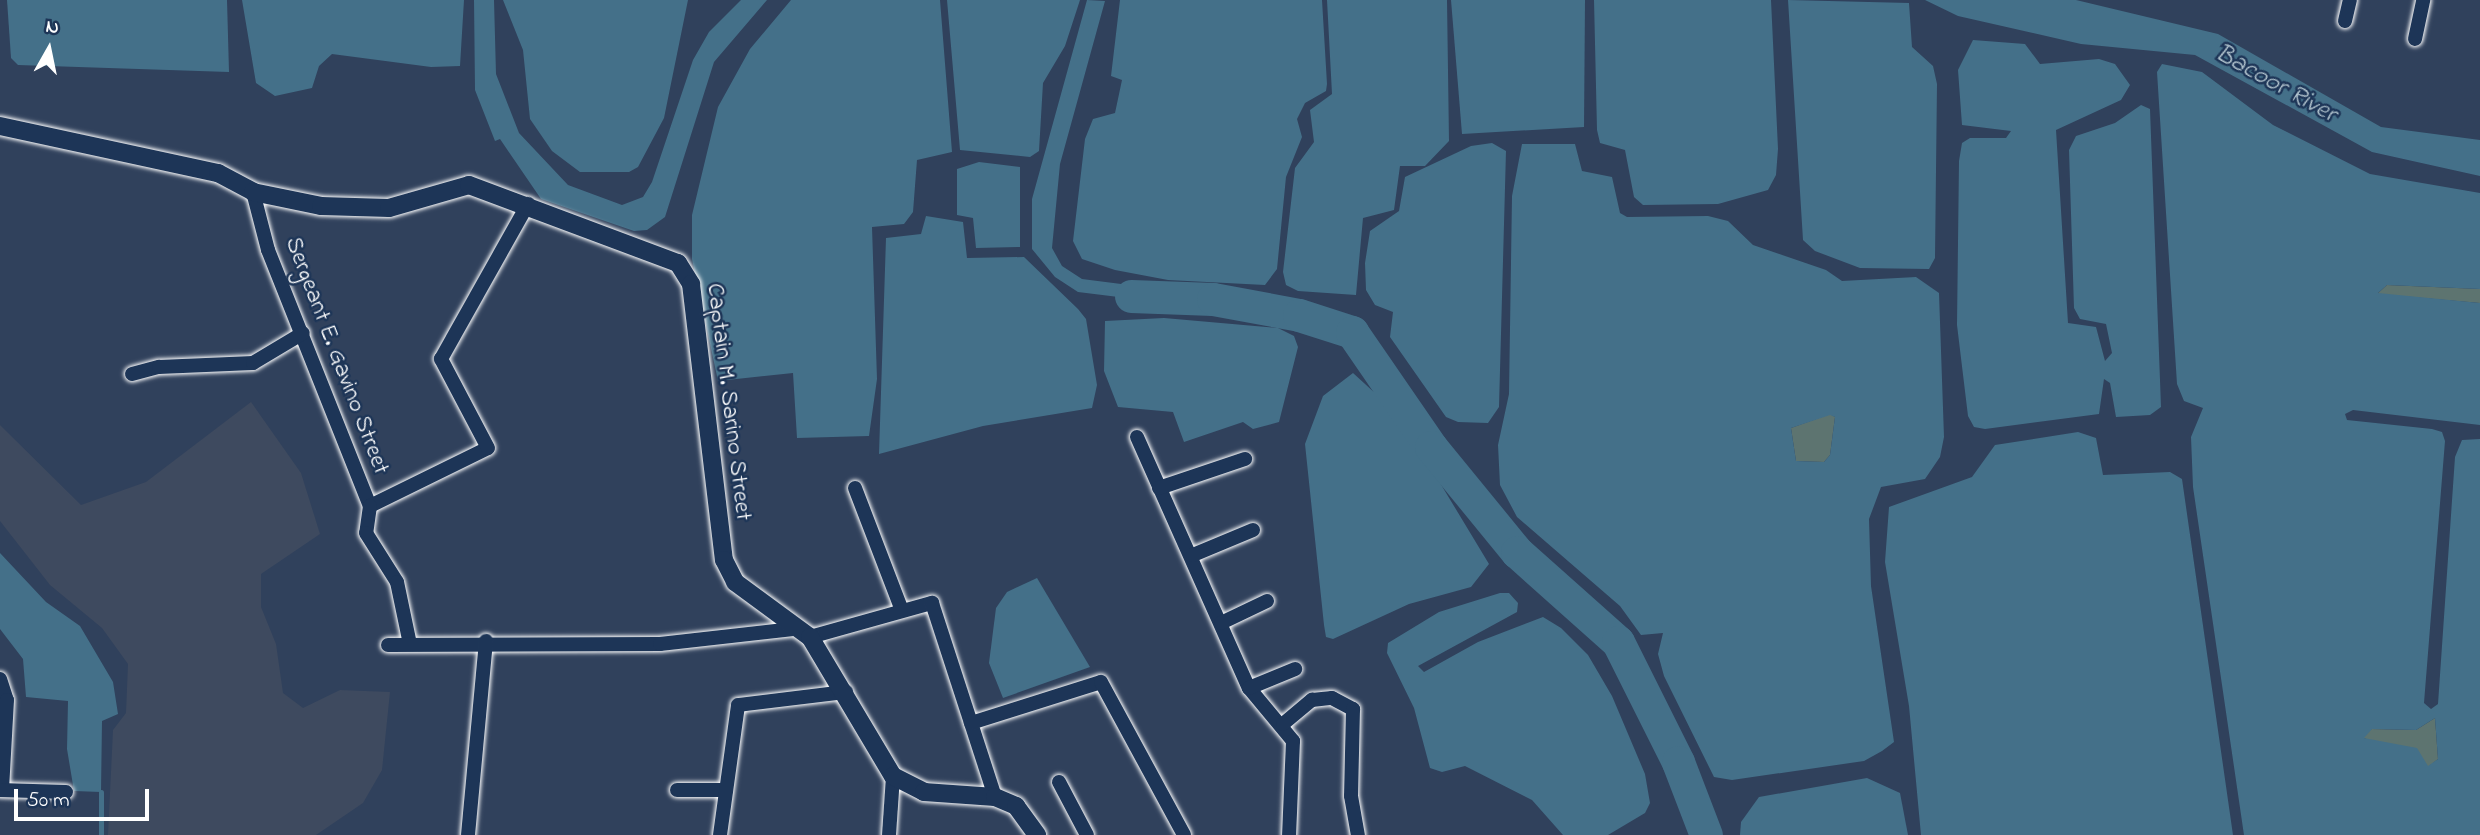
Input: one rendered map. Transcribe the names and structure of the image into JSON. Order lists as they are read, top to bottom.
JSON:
{
  "streets": {
    "street": ["Sergeant E. Gavino Street", "Captain M. Sarino Street"]
  },
  "crossings": [
    ["Sergeant E. Gavino Street", "Captain M. Sarino Street"]
  ],
  "water": ["Bacoor River"],
  "scale_bar": "50 m",
  "north": "top"
}
